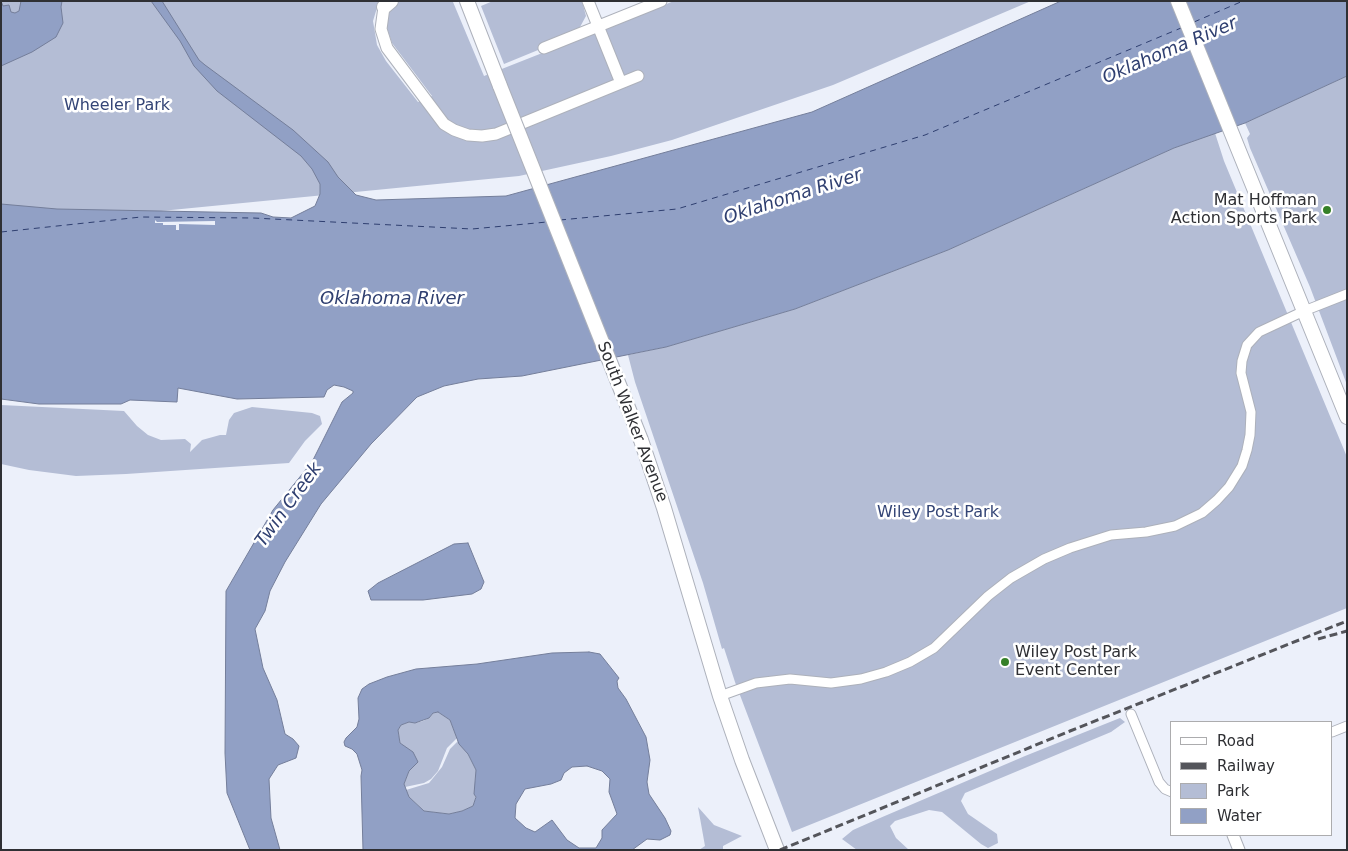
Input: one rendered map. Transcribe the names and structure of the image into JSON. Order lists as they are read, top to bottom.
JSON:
{
  "streets": {
    "main road": ["South Walker Avenue"]
  },
  "water": ["Oklahoma River", "Twin Creek"],
  "parks": ["Wheeler Park", "Wiley Post Park"],
  "places": ["Mat Hoffman Action Sports Park", "Wiley Post Park Event Center"],
  "legend": [
    "Road",
    "Railway",
    "Park",
    "Water"
  ]
}
